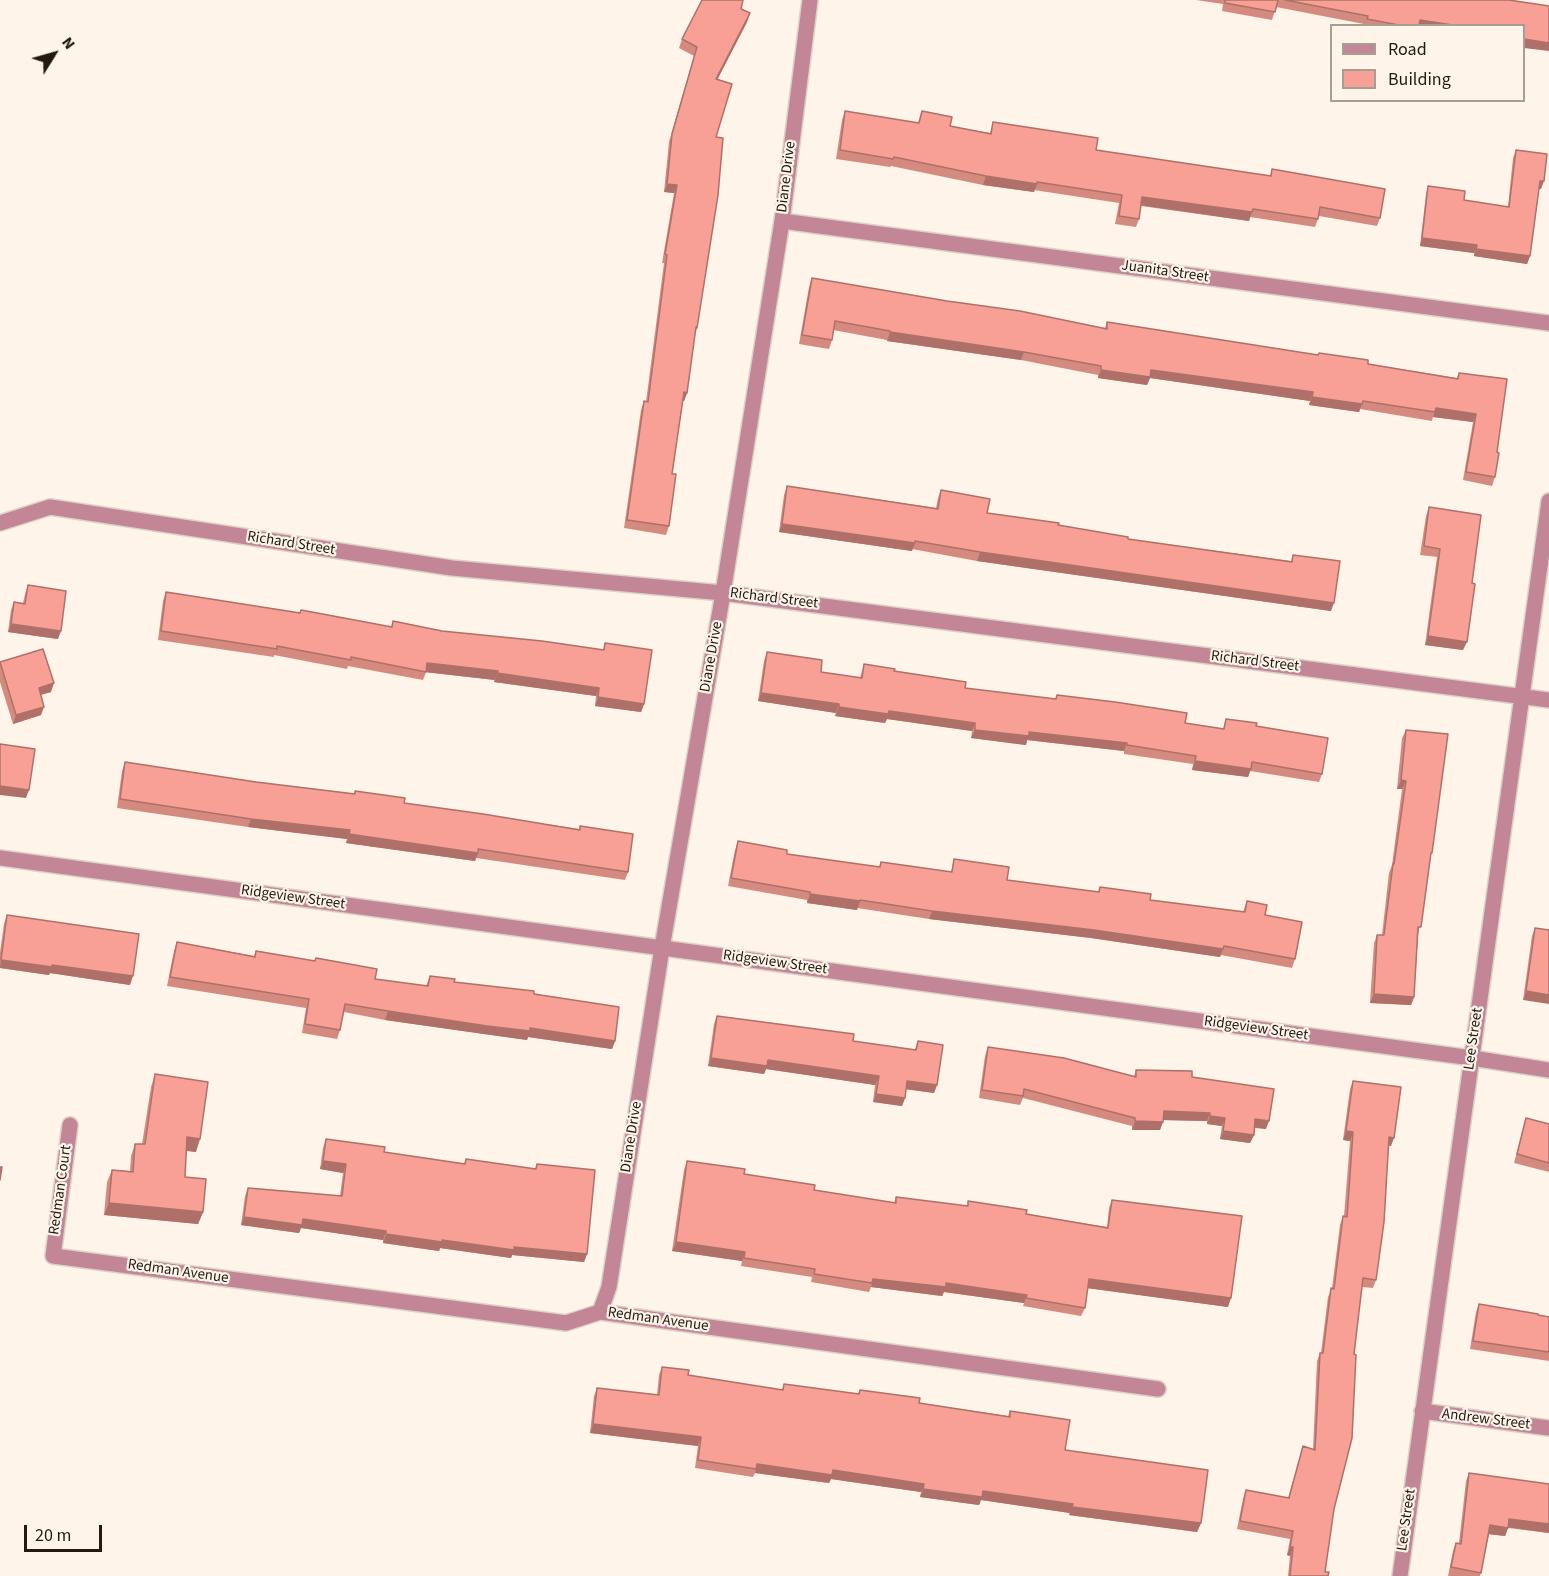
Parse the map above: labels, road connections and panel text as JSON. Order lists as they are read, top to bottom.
{
  "streets": {
    "street": [
      "Diane Drive",
      "Juanita Street",
      "Richard Street",
      "Ridgeview Street",
      "Lee Street",
      "Redman Court",
      "Redman Avenue",
      "Andrew Street"
    ]
  },
  "crossings": [
    ["Diane Drive", "Juanita Street"],
    ["Diane Drive", "Richard Street"],
    ["Diane Drive", "Ridgeview Street"],
    ["Diane Drive", "Redman Avenue"],
    ["Richard Street", "Lee Street"],
    ["Ridgeview Street", "Lee Street"],
    ["Lee Street", "Andrew Street"],
    ["Redman Court", "Redman Avenue"]
  ],
  "legend": ["Road", "Building"],
  "scale_bar": "20 m",
  "north": "top right"
}
